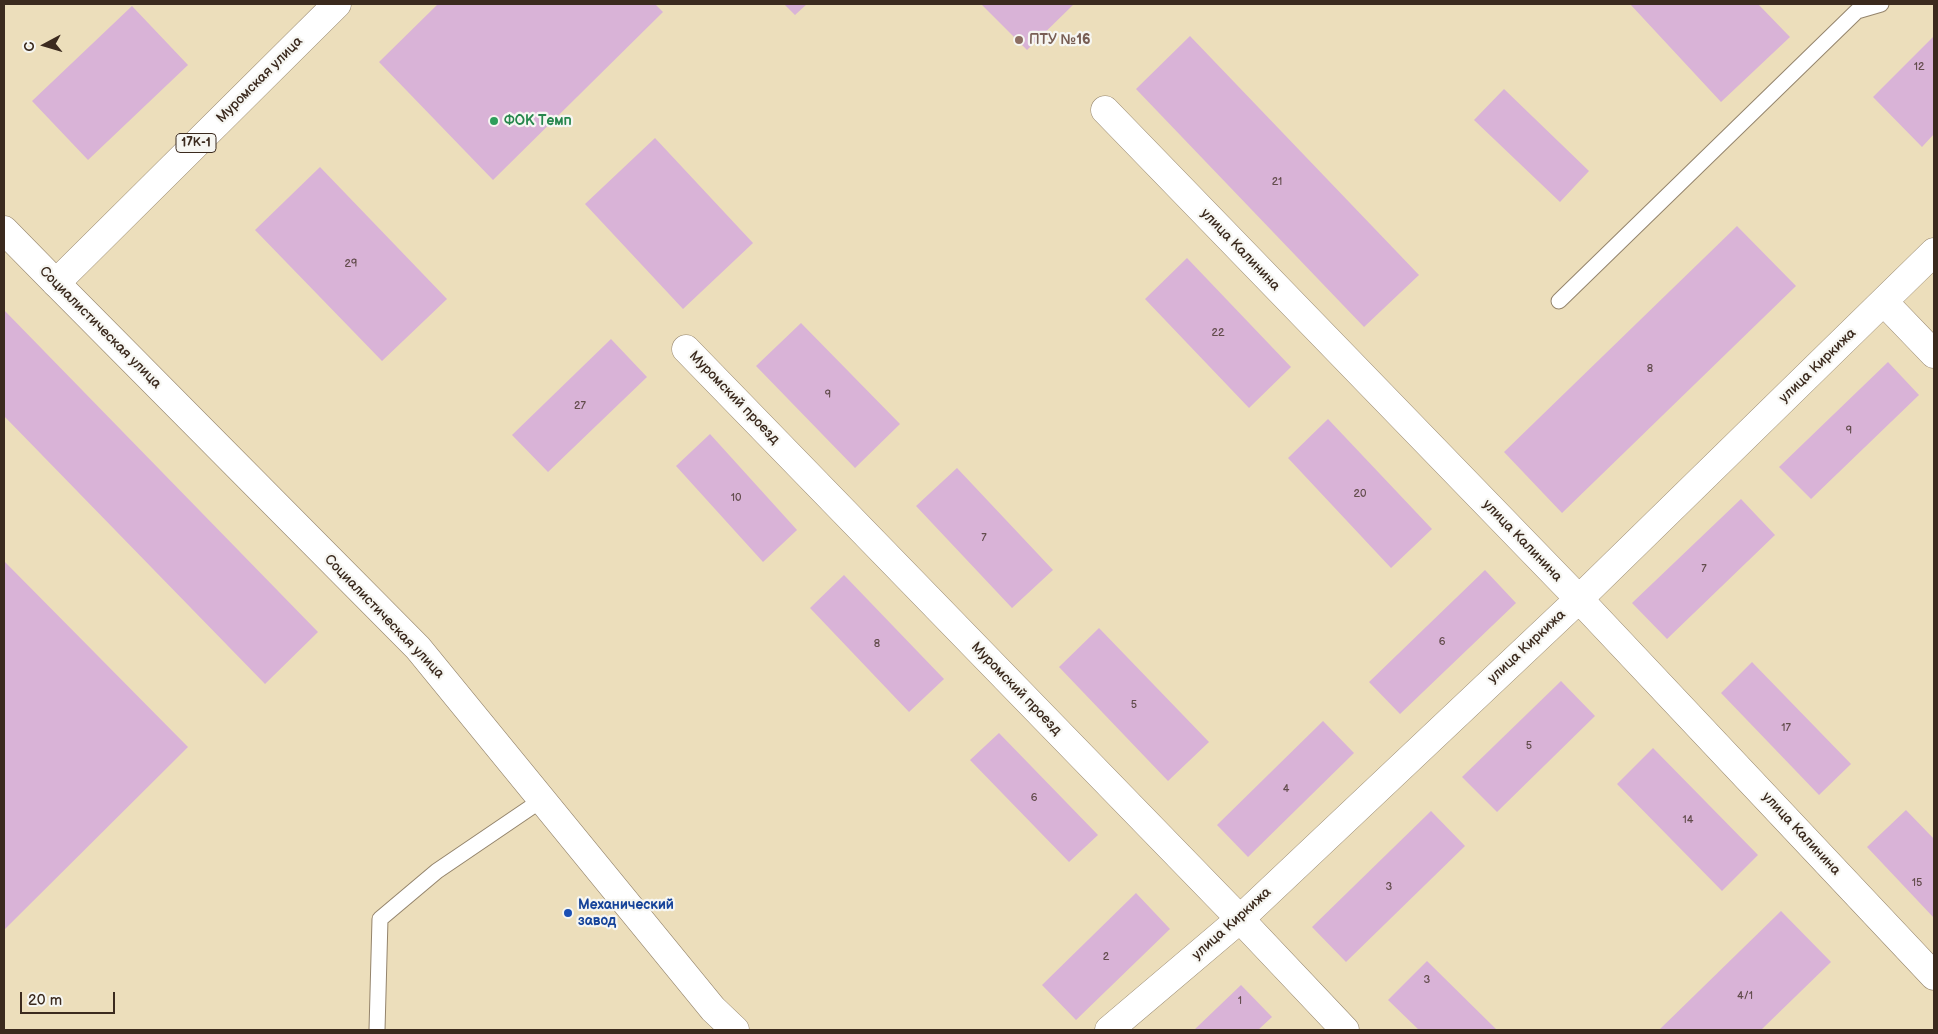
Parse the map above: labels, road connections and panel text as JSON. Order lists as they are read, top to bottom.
{
  "streets": {
    "street": [
      "Муромская улица",
      "17К-1",
      "улица Калинина",
      "Социалистическая улица",
      "улица Киркижа",
      "Муромский проезд"
    ]
  },
  "crossings": [
    ["Муромская улица", "Социалистическая улица"],
    ["улица Калинина", "улица Киркижа"],
    ["улица Киркижа", "Муромский проезд"]
  ],
  "places": ["ПТУ №16", "ФОК Темп", "Механический завод"],
  "house_numbers": [
    "12",
    "21",
    "29",
    "22",
    "8",
    "9",
    "27",
    "9",
    "20",
    "10",
    "7",
    "7",
    "6",
    "8",
    "5",
    "17",
    "5",
    "4",
    "6",
    "14",
    "15",
    "3",
    "2",
    "3",
    "4/1",
    "1"
  ],
  "scale_bar": "20 m",
  "north": "left"
}
